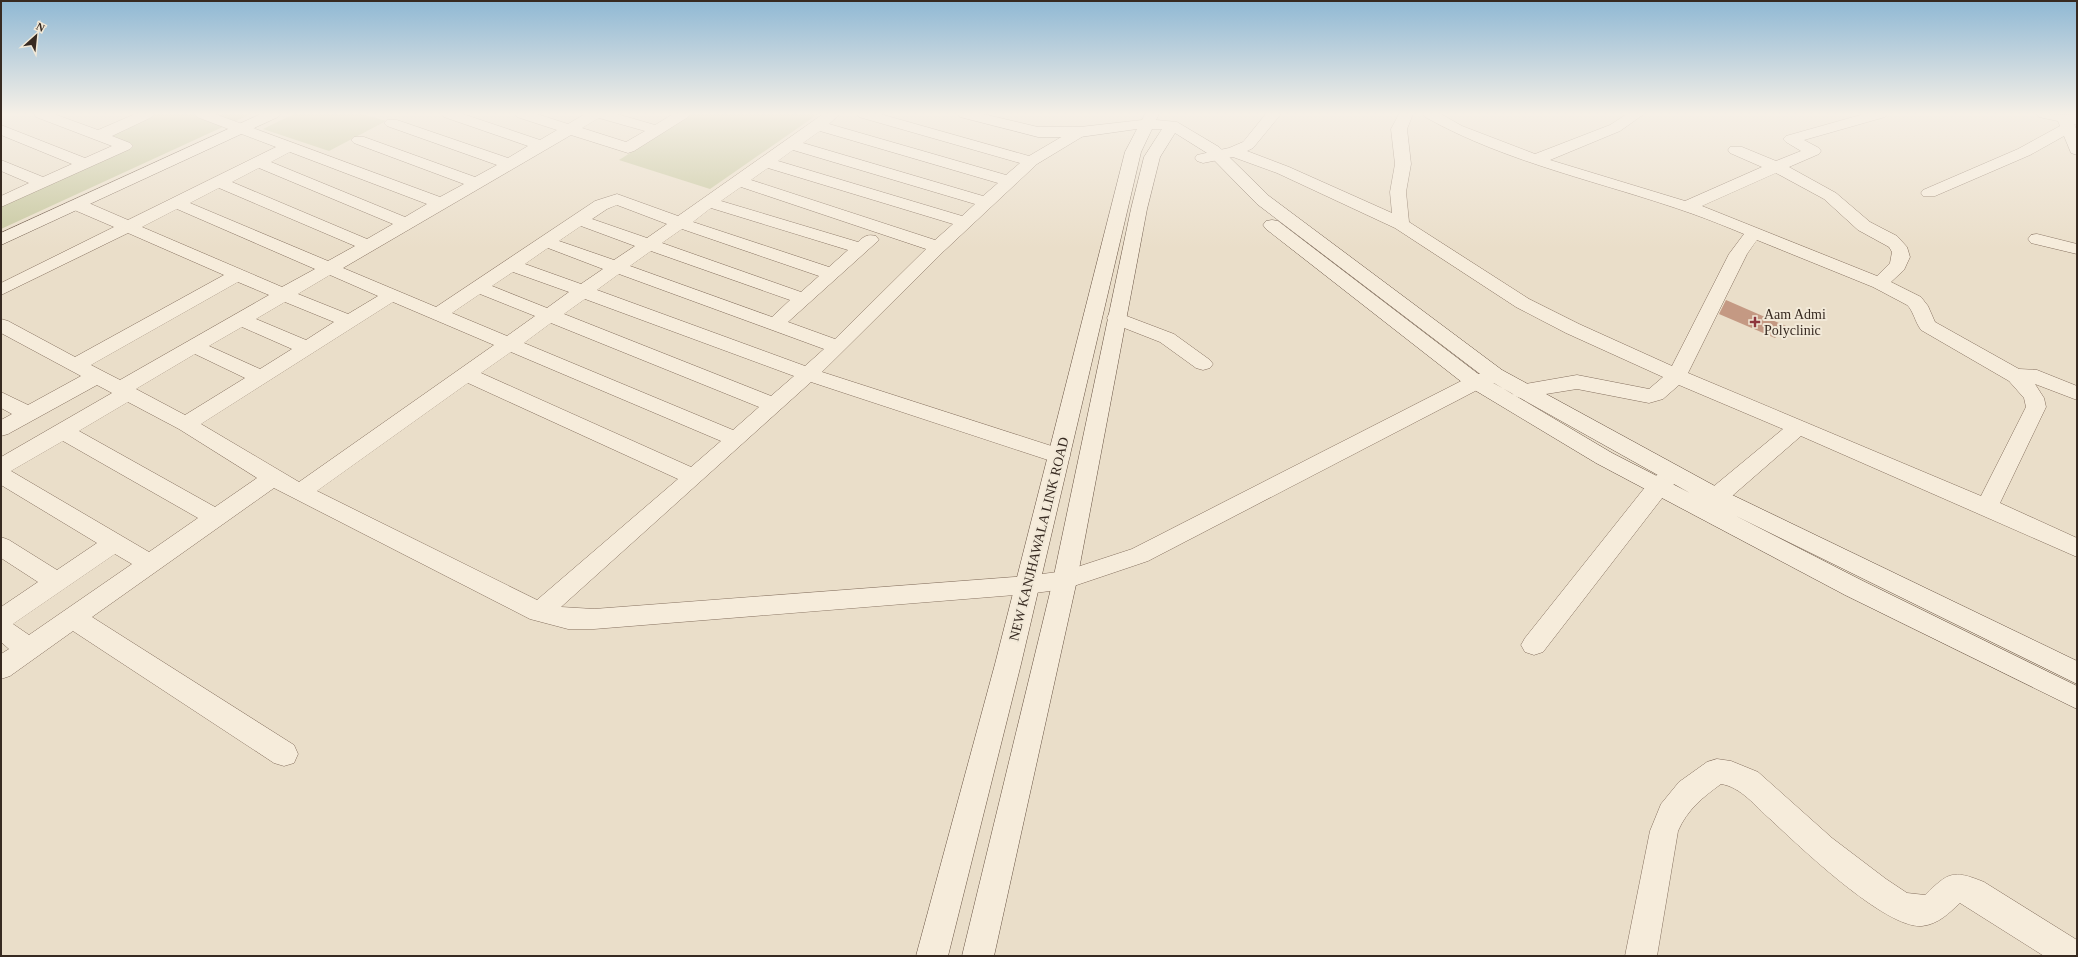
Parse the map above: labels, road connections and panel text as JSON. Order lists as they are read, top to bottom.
{
  "streets": {
    "street": ["NEW KANJHAWALA LINK ROAD"]
  },
  "places": {
    "health": ["Aam Admi Polyclinic"]
  },
  "north": "top right"
}
